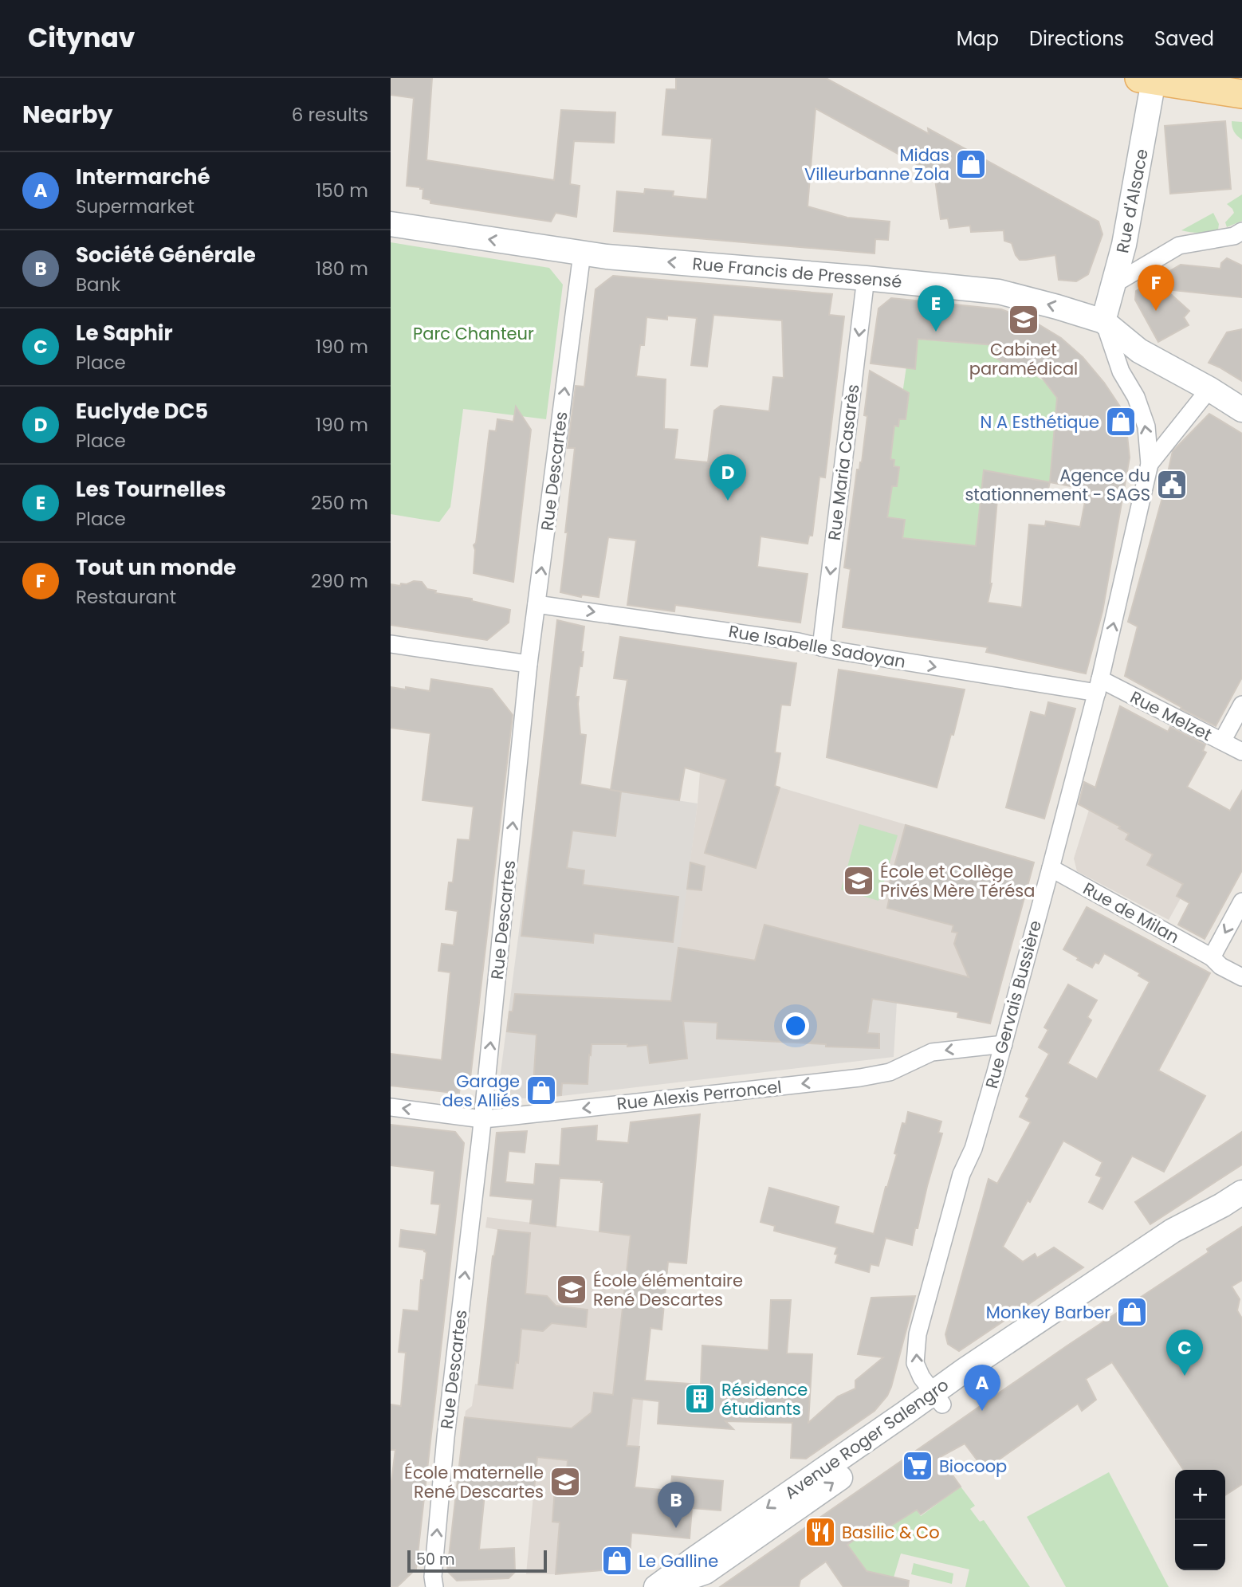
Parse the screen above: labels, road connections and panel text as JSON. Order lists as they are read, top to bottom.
{
  "streets": {
    "street": [
      "Rue d'Alsace",
      "Rue Francis de Pressensé",
      "Rue Maria Casarès",
      "Rue Descartes",
      "Rue Isabelle Sadoyan",
      "Rue Melzet",
      "Rue de Milan",
      "Rue Gervais Bussière",
      "Rue Alexis Perroncel",
      "Avenue Roger Salengro"
    ]
  },
  "crossings": [
    ["Rue d'Alsace", "Rue Francis de Pressensé"],
    ["Rue d'Alsace", "Rue Gervais Bussière"],
    ["Rue Francis de Pressensé", "Rue Maria Casarès"],
    ["Rue Francis de Pressensé", "Rue Descartes"],
    ["Rue Francis de Pressensé", "Rue Gervais Bussière"],
    ["Rue Maria Casarès", "Rue Isabelle Sadoyan"],
    ["Rue Descartes", "Rue Isabelle Sadoyan"],
    ["Rue Descartes", "Rue Alexis Perroncel"],
    ["Rue Isabelle Sadoyan", "Rue Melzet"],
    ["Rue Isabelle Sadoyan", "Rue Gervais Bussière"],
    ["Rue Melzet", "Rue Gervais Bussière"],
    ["Rue de Milan", "Rue Gervais Bussière"],
    ["Rue Gervais Bussière", "Rue Alexis Perroncel"],
    ["Rue Gervais Bussière", "Avenue Roger Salengro"]
  ],
  "one_way": [
    "Rue Francis de Pressensé",
    "Rue Maria Casarès",
    "Rue Descartes",
    "Rue Isabelle Sadoyan",
    "Rue Gervais Bussière",
    "Rue Alexis Perroncel"
  ],
  "parks": ["Parc Chanteur"],
  "places": {
    "shop": [
      "Midas Villeurbanne Zola",
      "N A Esthétique",
      "Garage des Alliés",
      "Monkey Barber",
      "Le Galline"
    ],
    "school or university": [
      "Cabinet paramédical",
      "École et Collège Privés Mère Térésa",
      "École élémentaire René Descartes",
      "École maternelle René Descartes"
    ],
    "public building": ["Agence du stationnement - SAGS"],
    "building": ["Résidence étudiants"],
    "supermarket": ["Biocoop"],
    "restaurant": ["Basilic & Co"]
  },
  "scale_bar": "50 m",
  "page": {
    "header": "Citynav",
    "nav": ["Map", "Directions", "Saved"],
    "heading": ["Nearby", "6 results"],
    "list": [
      {
        "mark": "A",
        "name": "Intermarché",
        "note": "Supermarket",
        "value": "150 m"
      },
      {
        "mark": "B",
        "name": "Société Générale",
        "note": "Bank",
        "value": "180 m"
      },
      {
        "mark": "C",
        "name": "Le Saphir",
        "note": "Place",
        "value": "190 m"
      },
      {
        "mark": "D",
        "name": "Euclyde DC5",
        "note": "Place",
        "value": "190 m"
      },
      {
        "mark": "E",
        "name": "Les Tournelles",
        "note": "Place",
        "value": "250 m"
      },
      {
        "mark": "F",
        "name": "Tout un monde",
        "note": "Restaurant",
        "value": "290 m"
      }
    ],
    "pins": [
      "F",
      "E",
      "D",
      "C",
      "A",
      "B"
    ],
    "map_buttons": ["+", "−"],
    "scale": "50 m"
  }
}
